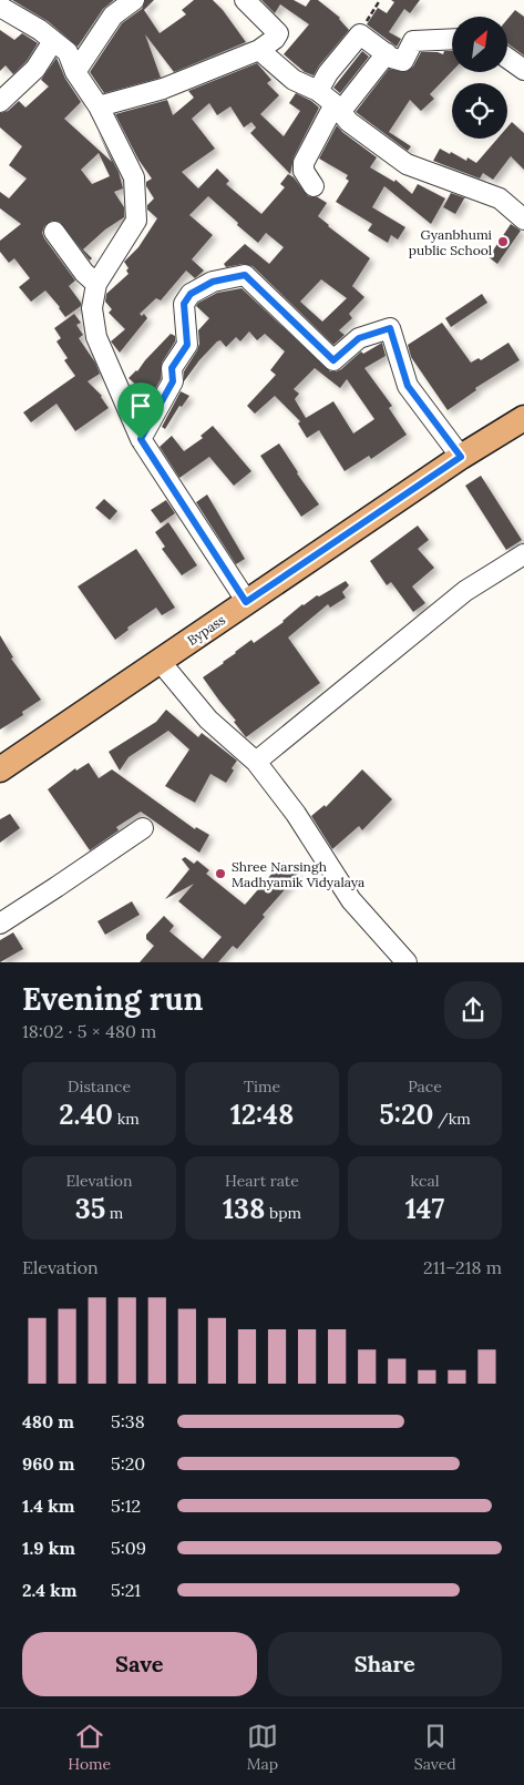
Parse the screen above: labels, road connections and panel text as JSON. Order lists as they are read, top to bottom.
{
  "streets": {
    "main road": ["Bypass"]
  },
  "places": ["Gyanbhumi public School", "Shree Narsingh Madhyamik Vidyalaya"],
  "north": "top right",
  "page": {
    "heading": ["Evening run", "18:02 · 5 × 480 m"],
    "stats": [
      ["Distance", "2.40 km"],
      ["Time", "12:48"],
      ["Pace", "5:20 /km"],
      ["Elevation", "35 m"],
      ["Heart rate", "138 bpm"],
      ["kcal", "147"]
    ],
    "chart": ["Elevation", "211–218 m"],
    "list": [
      {
        "name": "480 m",
        "note": "5:38"
      },
      {
        "name": "960 m",
        "note": "5:20"
      },
      {
        "name": "1.4 km",
        "note": "5:12"
      },
      {
        "name": "1.9 km",
        "note": "5:09"
      },
      {
        "name": "2.4 km",
        "note": "5:21"
      }
    ],
    "buttons": ["Save", "Share"],
    "tabs": ["Home", "Map", "Saved"]
  }
}
